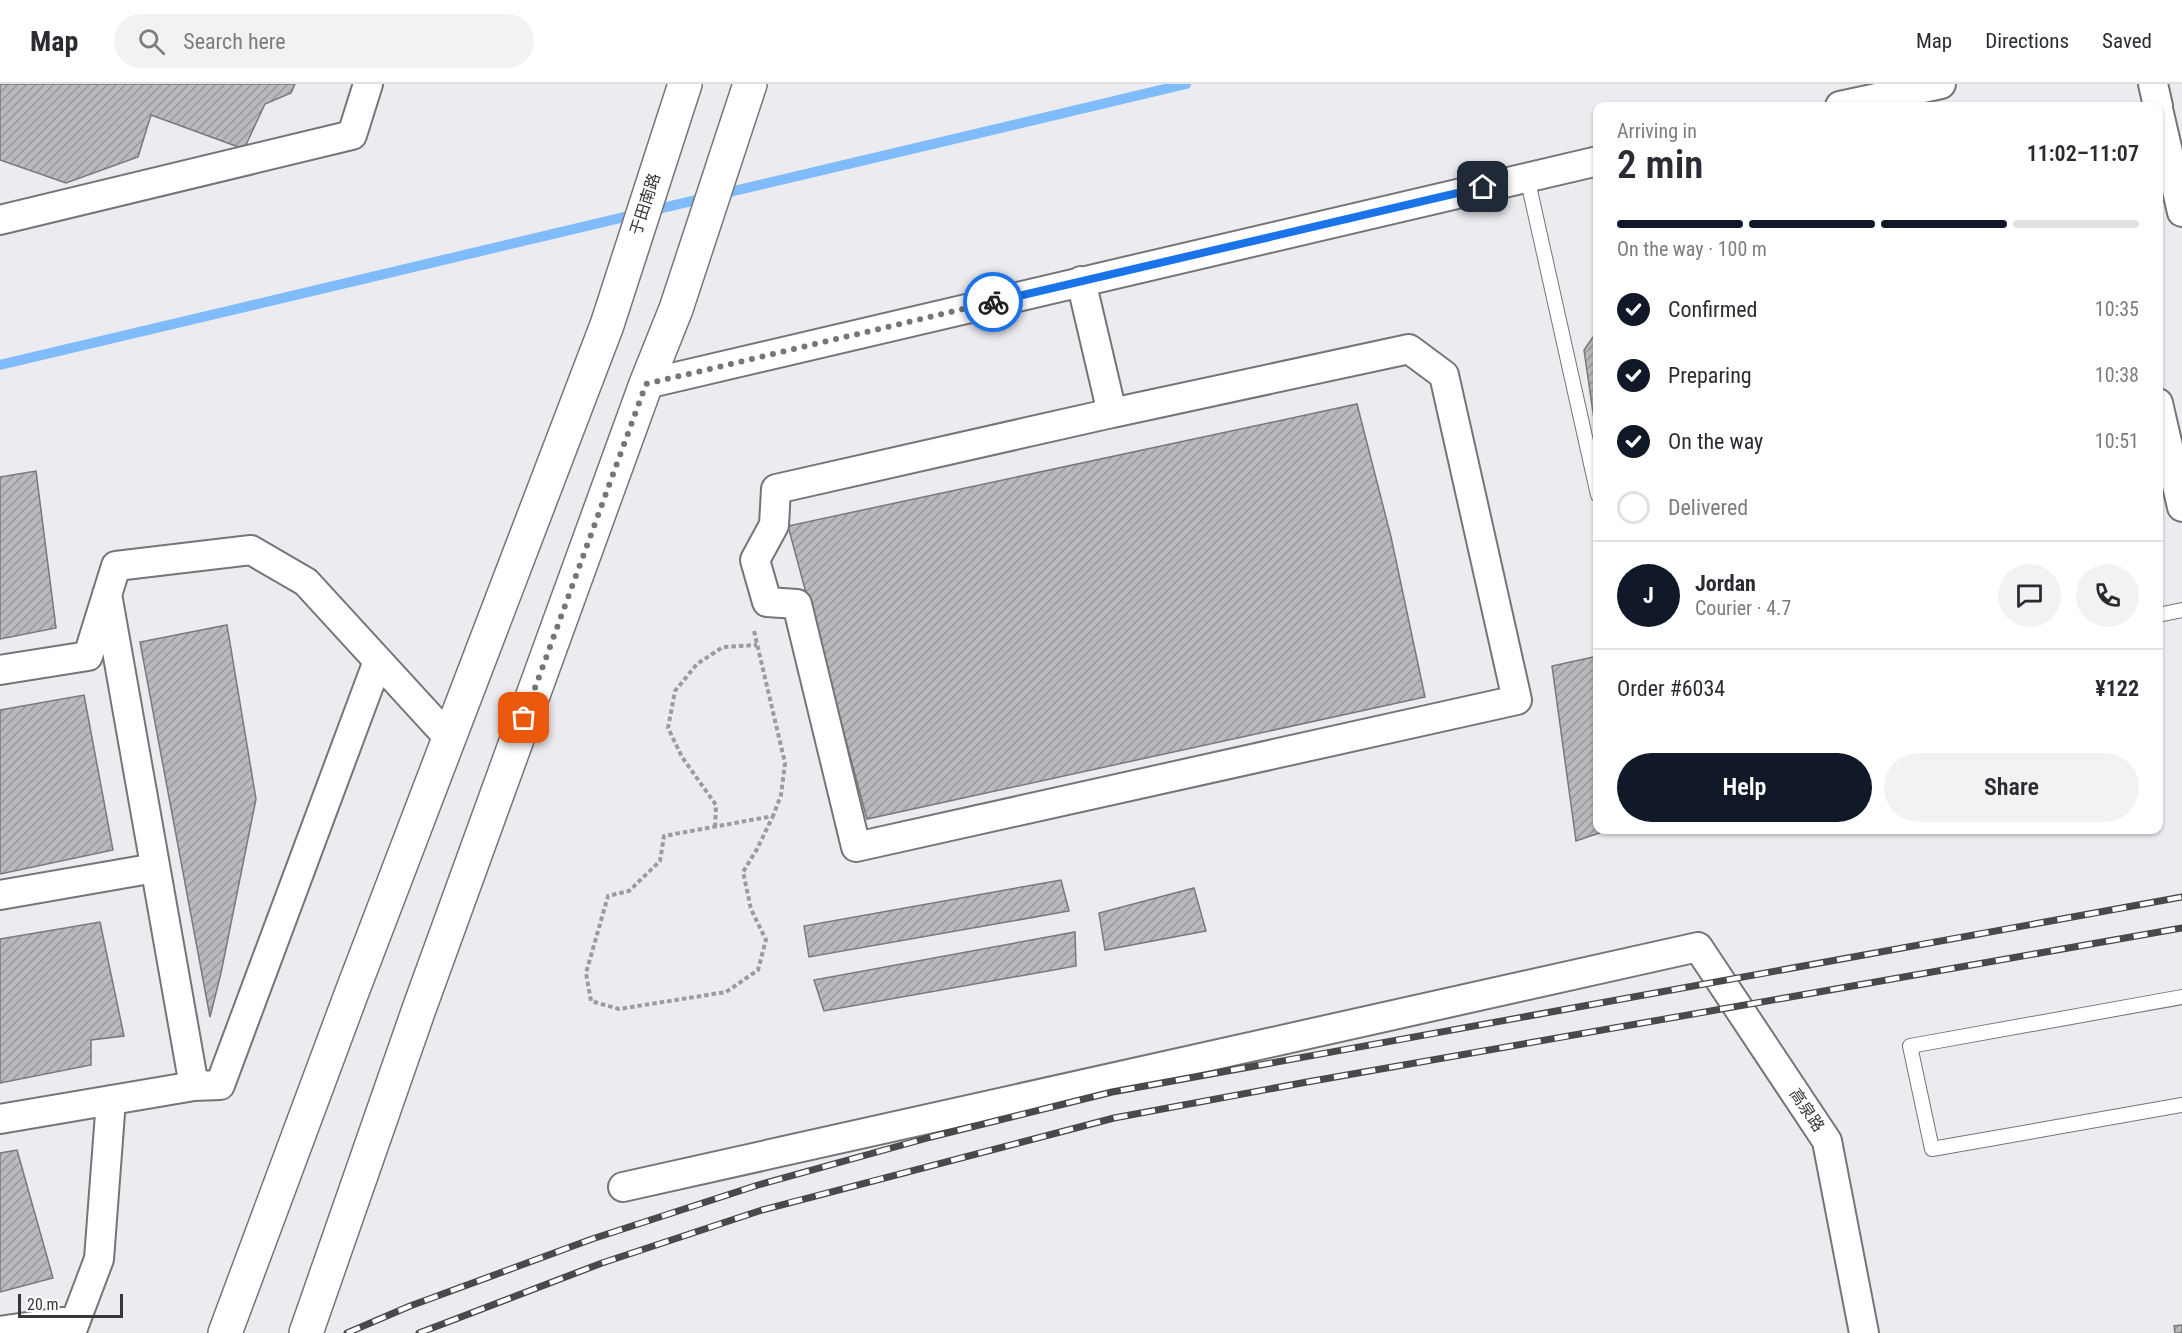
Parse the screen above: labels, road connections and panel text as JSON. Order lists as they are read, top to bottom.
{
  "streets": {
    "street": ["于田南路", "高泉路"]
  },
  "scale_bar": "20 m",
  "page": {
    "header": "Map",
    "search": "Search here",
    "nav": ["Map", "Directions", "Saved"],
    "heading": ["2 min", "Arriving in", "11:02–11:07"],
    "panel": [
      "Jordan",
      "Courier · 4.7",
      "Order #6034",
      "¥122"
    ],
    "bar": "On the way · 100 m",
    "list": [
      ["Confirmed", "10:35"],
      ["Preparing", "10:38"],
      ["On the way", "10:51"],
      "Delivered"
    ],
    "round": "J",
    "buttons": ["Help", "Share"],
    "scale": "20 m"
  }
}
